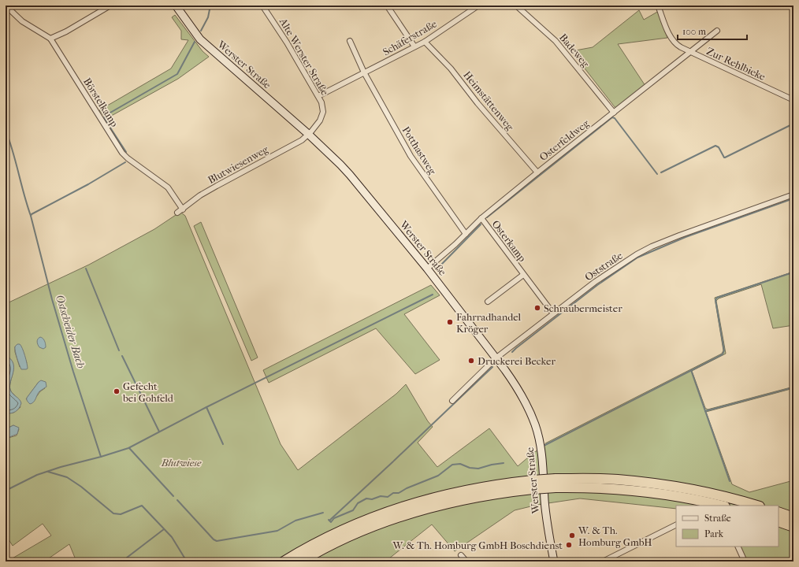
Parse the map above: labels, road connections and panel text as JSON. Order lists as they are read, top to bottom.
{
  "streets": {
    "main road": ["Werster Straße"],
    "street": [
      "Schäferstraße",
      "Badeweg",
      "Alte Werster Straße",
      "Zur Rehlbieke",
      "Heimstättenweg",
      "Börstelkamp",
      "Osterfeldweg",
      "Potthastweg",
      "Blutwiesenweg",
      "Osterkamp",
      "Oststraße"
    ]
  },
  "crossings": [
    ["Schäferstraße", "Alte Werster Straße"],
    ["Schäferstraße", "Heimstättenweg"],
    ["Schäferstraße", "Potthastweg"],
    ["Badeweg", "Osterfeldweg"],
    ["Alte Werster Straße", "Werster Straße"],
    ["Alte Werster Straße", "Blutwiesenweg"],
    ["Zur Rehlbieke", "Osterfeldweg"],
    ["Werster Straße", "Osterfeldweg"],
    ["Werster Straße", "Blutwiesenweg"],
    ["Werster Straße", "Oststraße"],
    ["Heimstättenweg", "Osterfeldweg"],
    ["Börstelkamp", "Blutwiesenweg"],
    ["Osterfeldweg", "Potthastweg"],
    ["Osterfeldweg", "Osterkamp"],
    ["Osterkamp", "Oststraße"]
  ],
  "water": ["Ostscheider Bach"],
  "parks": ["Blutwiese"],
  "places": [
    "Schraubermeister",
    "Fahrradhandel Kröger",
    "Druckerei Becker",
    "Gefecht bei Gohfeld",
    "W. & Th. Homburg GmbH",
    "W. & Th. Homburg GmbH Boschdienst"
  ],
  "legend": ["Straße", "Park"],
  "scale_bar": "100 m"
}
